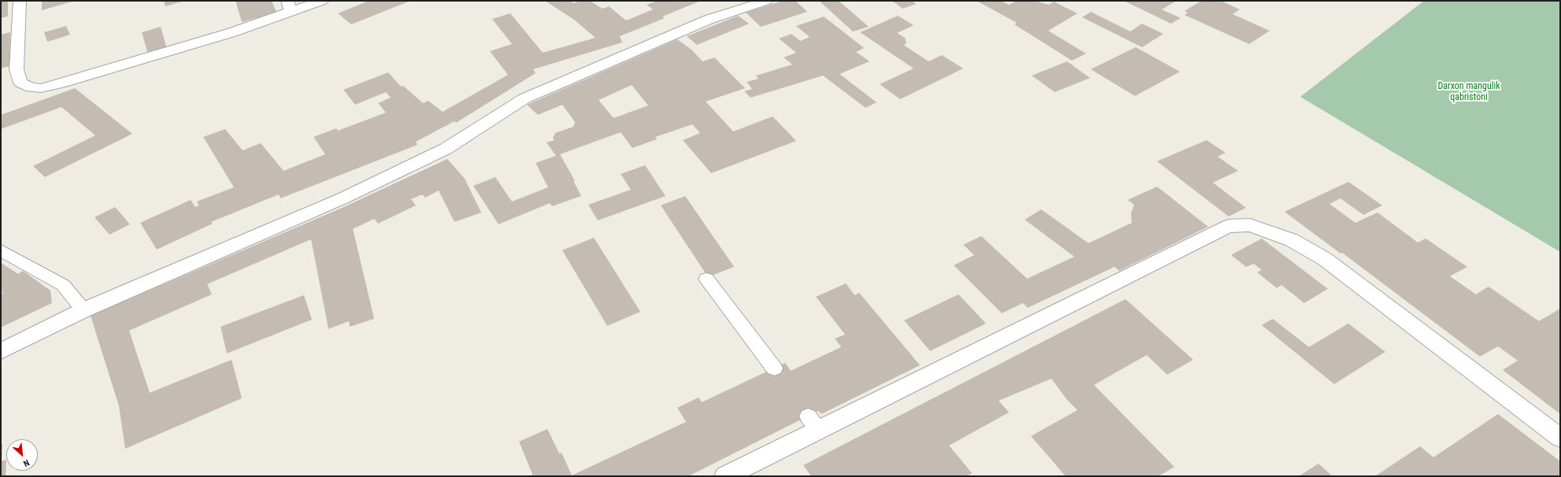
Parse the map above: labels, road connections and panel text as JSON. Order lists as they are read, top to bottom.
{
  "parks": ["Darxon mangulik qabristoni"],
  "north": "bottom right"
}
